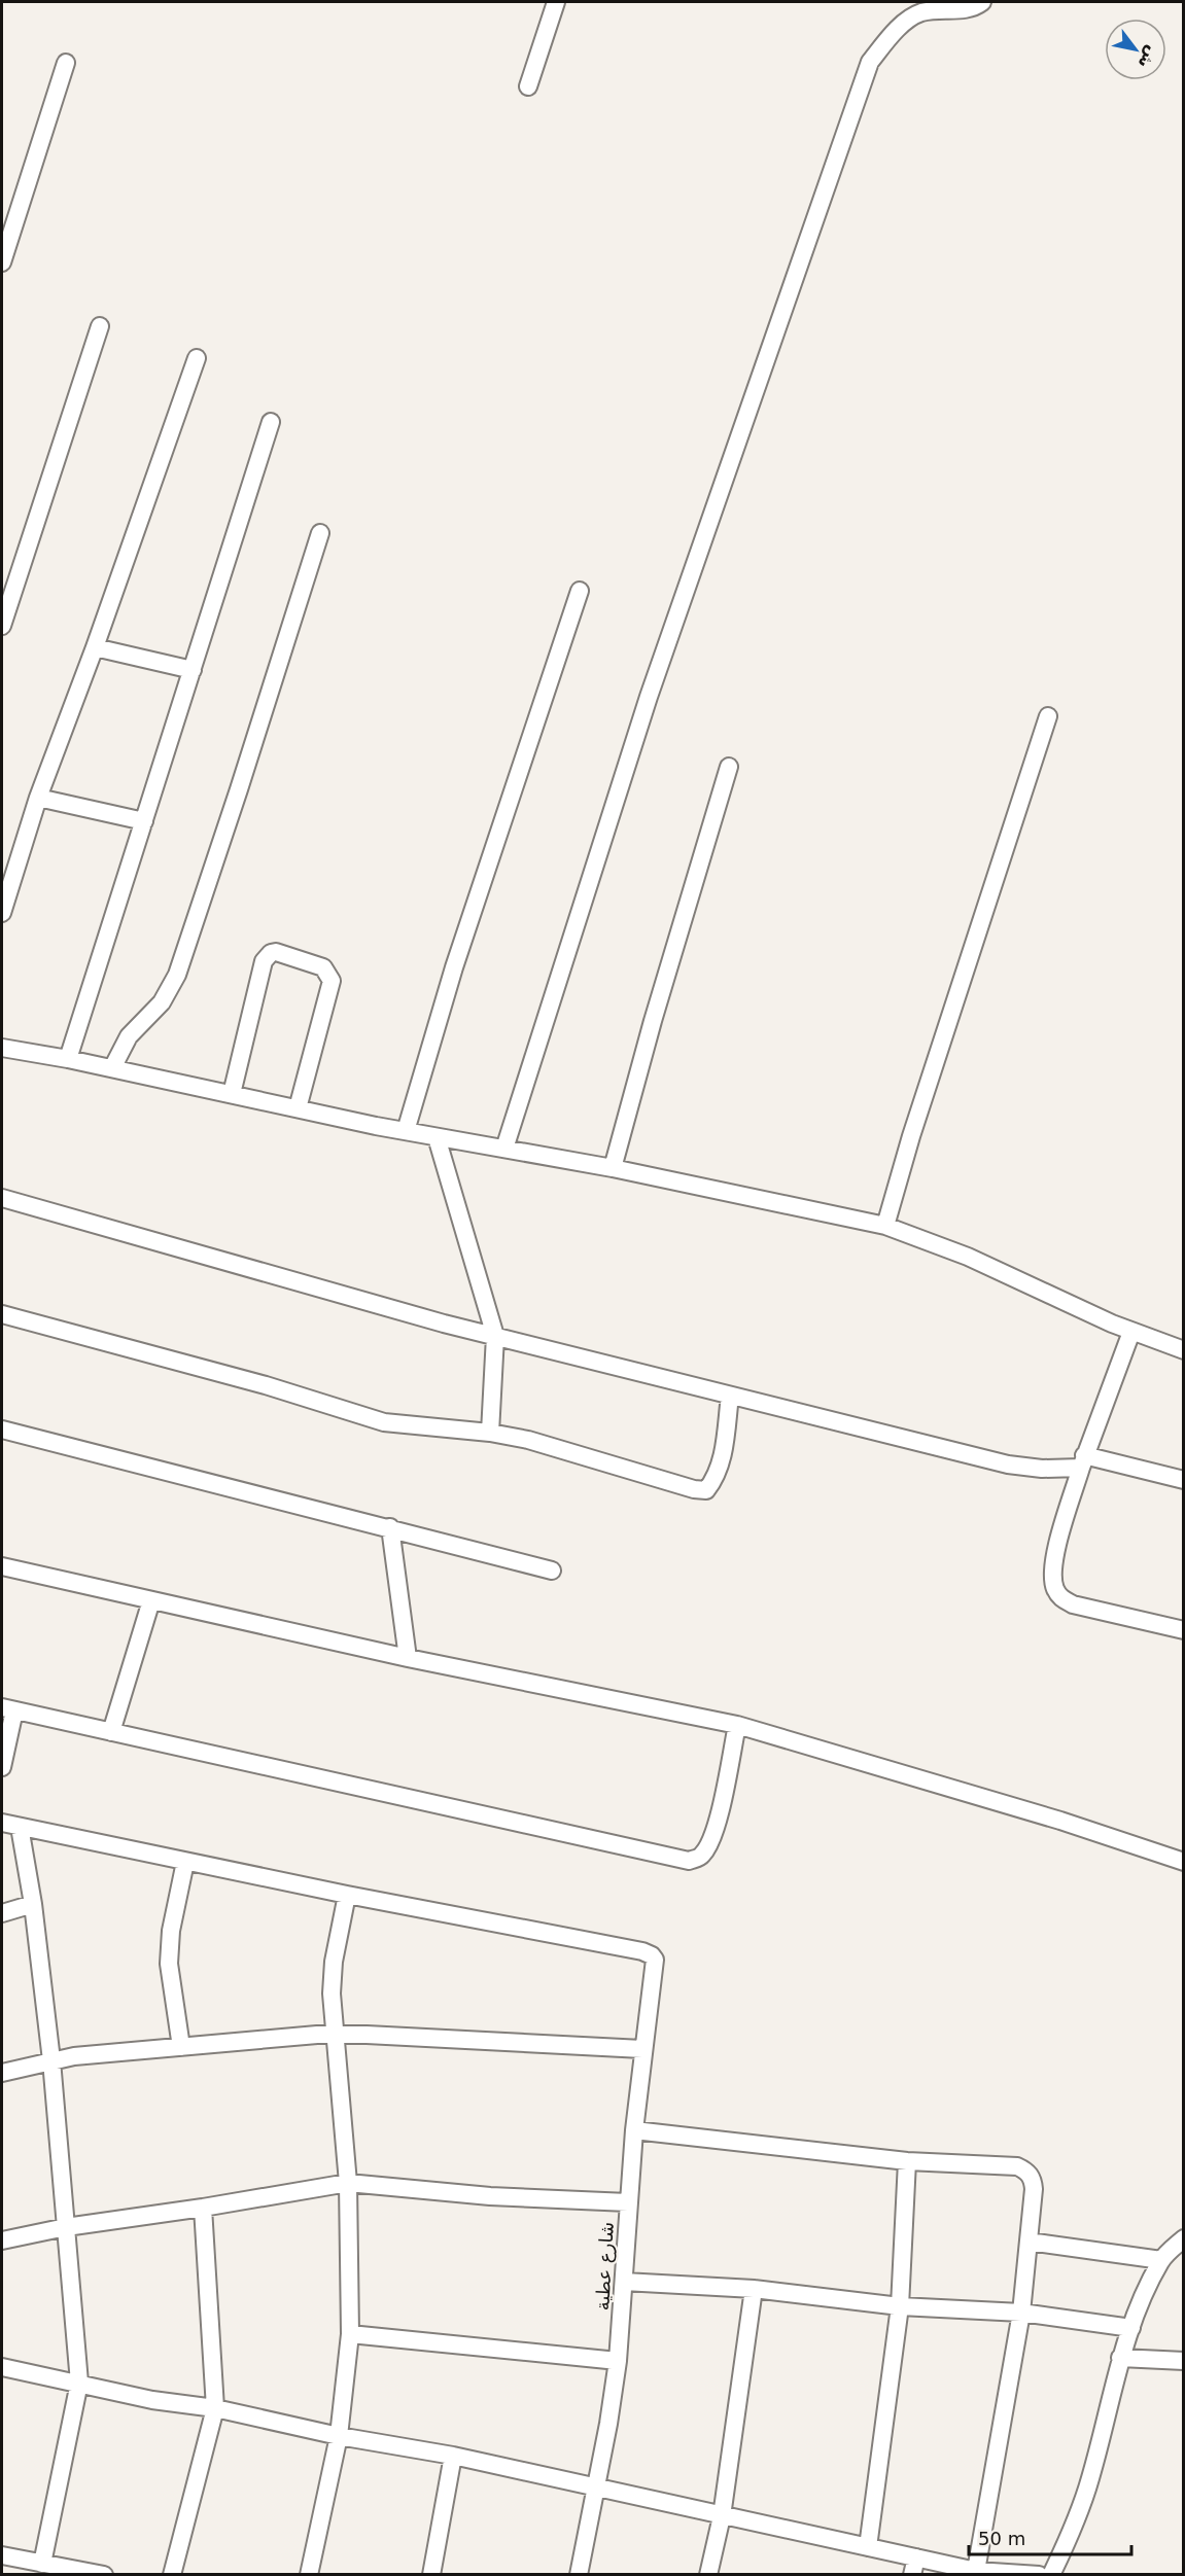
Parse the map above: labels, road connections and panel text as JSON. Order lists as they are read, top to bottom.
{
  "streets": {
    "street": ["شارع عطية"]
  },
  "scale_bar": "50 m",
  "north": "bottom right"
}
